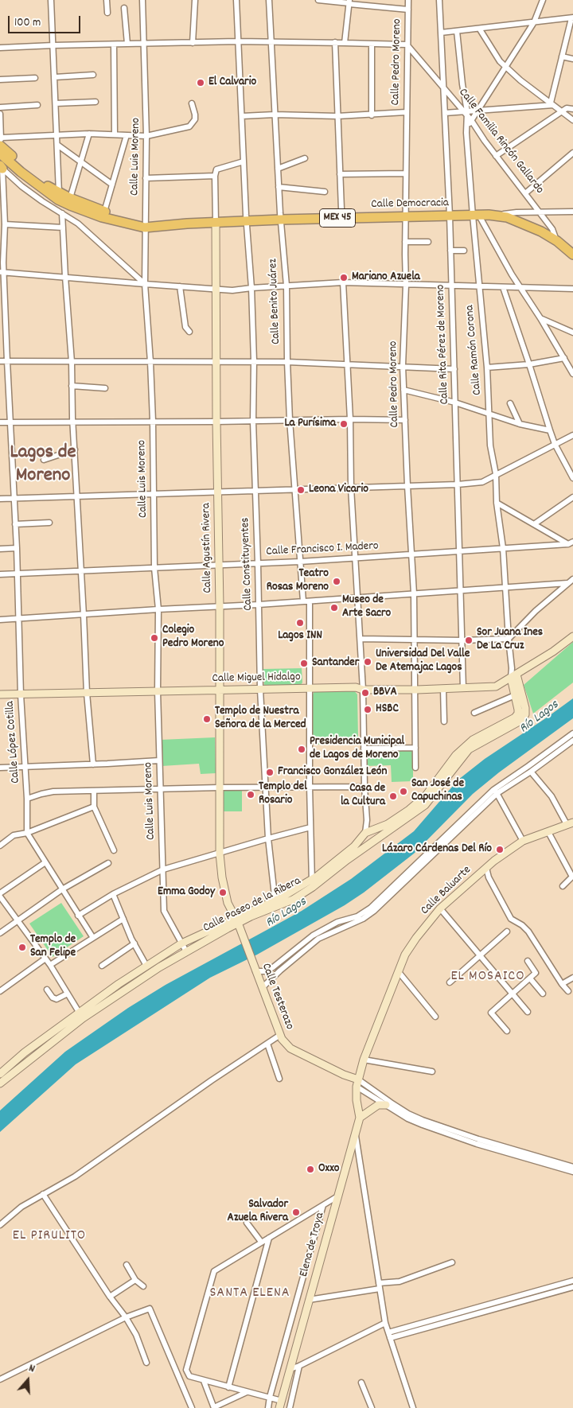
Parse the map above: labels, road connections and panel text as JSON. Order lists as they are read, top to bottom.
{
  "streets": {
    "highway": ["Calle Familia Rincón Gallardo", "Calle Democracia", "MEX 45"],
    "street": [
      "Calle Pedro Moreno",
      "Calle Luis Moreno",
      "Calle Benito Juárez",
      "Calle Rita Pérez de Moreno",
      "Calle Ramón Corona",
      "Calle Agustín Rivera",
      "Calle Francisco I. Madero",
      "Calle Constituyentes",
      "Calle Miguel Hidalgo",
      "Calle López Cotilla",
      "Calle Baluarte",
      "Calle Paseo de la Ribera",
      "Calle Testerazo",
      "Elena de Troya"
    ]
  },
  "crossings": [
    ["Calle Pedro Moreno", "Calle Familia Rincón Gallardo"],
    ["Calle Pedro Moreno", "Calle Democracia"],
    ["Calle Pedro Moreno", "Calle Francisco I. Madero"],
    ["Calle Pedro Moreno", "Calle Miguel Hidalgo"],
    ["Calle Familia Rincón Gallardo", "Calle Democracia"],
    ["Calle Familia Rincón Gallardo", "Calle Rita Pérez de Moreno"],
    ["Calle Familia Rincón Gallardo", "Calle Ramón Corona"],
    ["Calle Luis Moreno", "Calle Democracia"],
    ["Calle Luis Moreno", "Calle Francisco I. Madero"],
    ["Calle Luis Moreno", "Calle Miguel Hidalgo"],
    ["Calle Luis Moreno", "Calle Paseo de la Ribera"],
    ["Calle Democracia", "Calle Benito Juárez"],
    ["Calle Democracia", "Calle Rita Pérez de Moreno"],
    ["Calle Democracia", "Calle Ramón Corona"],
    ["Calle Democracia", "Calle Agustín Rivera"],
    ["Calle Democracia", "Calle Constituyentes"],
    ["Calle Benito Juárez", "Calle Francisco I. Madero"],
    ["Calle Rita Pérez de Moreno", "Calle Francisco I. Madero"],
    ["Calle Rita Pérez de Moreno", "Calle Miguel Hidalgo"],
    ["Calle Ramón Corona", "Calle Francisco I. Madero"],
    ["Calle Ramón Corona", "Calle Miguel Hidalgo"],
    ["Calle Ramón Corona", "Calle Paseo de la Ribera"],
    ["Calle Agustín Rivera", "Calle Francisco I. Madero"],
    ["Calle Agustín Rivera", "Calle Miguel Hidalgo"],
    ["Calle Agustín Rivera", "Calle Paseo de la Ribera"],
    ["Calle Agustín Rivera", "Calle Testerazo"],
    ["Calle Francisco I. Madero", "Calle Constituyentes"],
    ["Calle Francisco I. Madero", "Calle López Cotilla"],
    ["Calle Constituyentes", "Calle Miguel Hidalgo"],
    ["Calle Constituyentes", "Calle Paseo de la Ribera"],
    ["Calle Miguel Hidalgo", "Calle López Cotilla"],
    ["Calle Miguel Hidalgo", "Calle Paseo de la Ribera"],
    ["Calle Baluarte", "Calle Testerazo"],
    ["Calle Baluarte", "Elena de Troya"],
    ["Calle Paseo de la Ribera", "Calle Testerazo"],
    ["Calle Testerazo", "Elena de Troya"]
  ],
  "districts": [
    "Lagos de Moreno",
    "EL MOSAICO",
    "EL PIRULITO",
    "SANTA ELENA"
  ],
  "water": ["Río Lagos"],
  "places": [
    "El Calvario",
    "Mariano Azuela",
    "La Purísima",
    "Leona Vicario",
    "Teatro Rosas Moreno",
    "Museo de Arte Sacro",
    "Lagos INN",
    "Colegio Pedro Moreno",
    "Sor Juana Ines De La Cruz",
    "Universidad Del Valle De Atemajac Lagos",
    "Santander",
    "BBVA",
    "HSBC",
    "Templo de Nuestra Señora de la Merced",
    "Presidencia Municipal de Lagos de Moreno",
    "Francisco González León",
    "San José de Capuchinas",
    "Templo del Rosario",
    "Casa de la Cultura",
    "Lázaro Cárdenas Del Río",
    "Emma Godoy",
    "Templo de San Felipe",
    "Oxxo",
    "Salvador Azuela Rivera"
  ],
  "scale_bar": "100 m",
  "north": "top"
}
